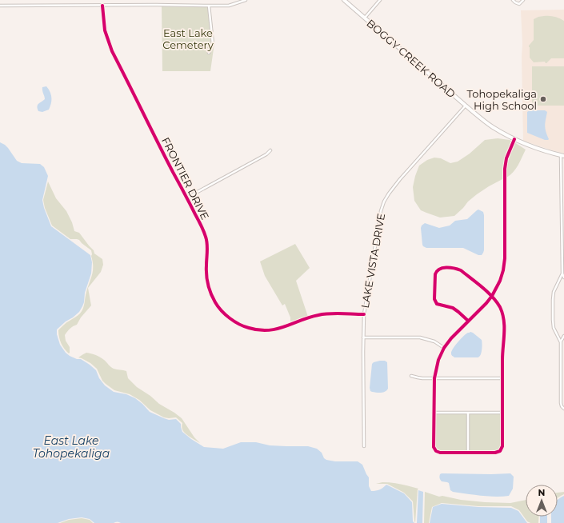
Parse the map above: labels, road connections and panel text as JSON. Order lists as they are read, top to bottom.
{
  "streets": {
    "main road": ["BOGGY CREEK ROAD"],
    "street": ["FRONTIER DRIVE", "LAKE VISTA DRIVE"]
  },
  "crossings": [
    ["BOGGY CREEK ROAD", "LAKE VISTA DRIVE"],
    ["FRONTIER DRIVE", "LAKE VISTA DRIVE"]
  ],
  "water": ["East Lake Tohopekaliga"],
  "parks": ["East Lake Cemetery"],
  "places": ["Tohopekaliga High School"],
  "north": "top"
}
